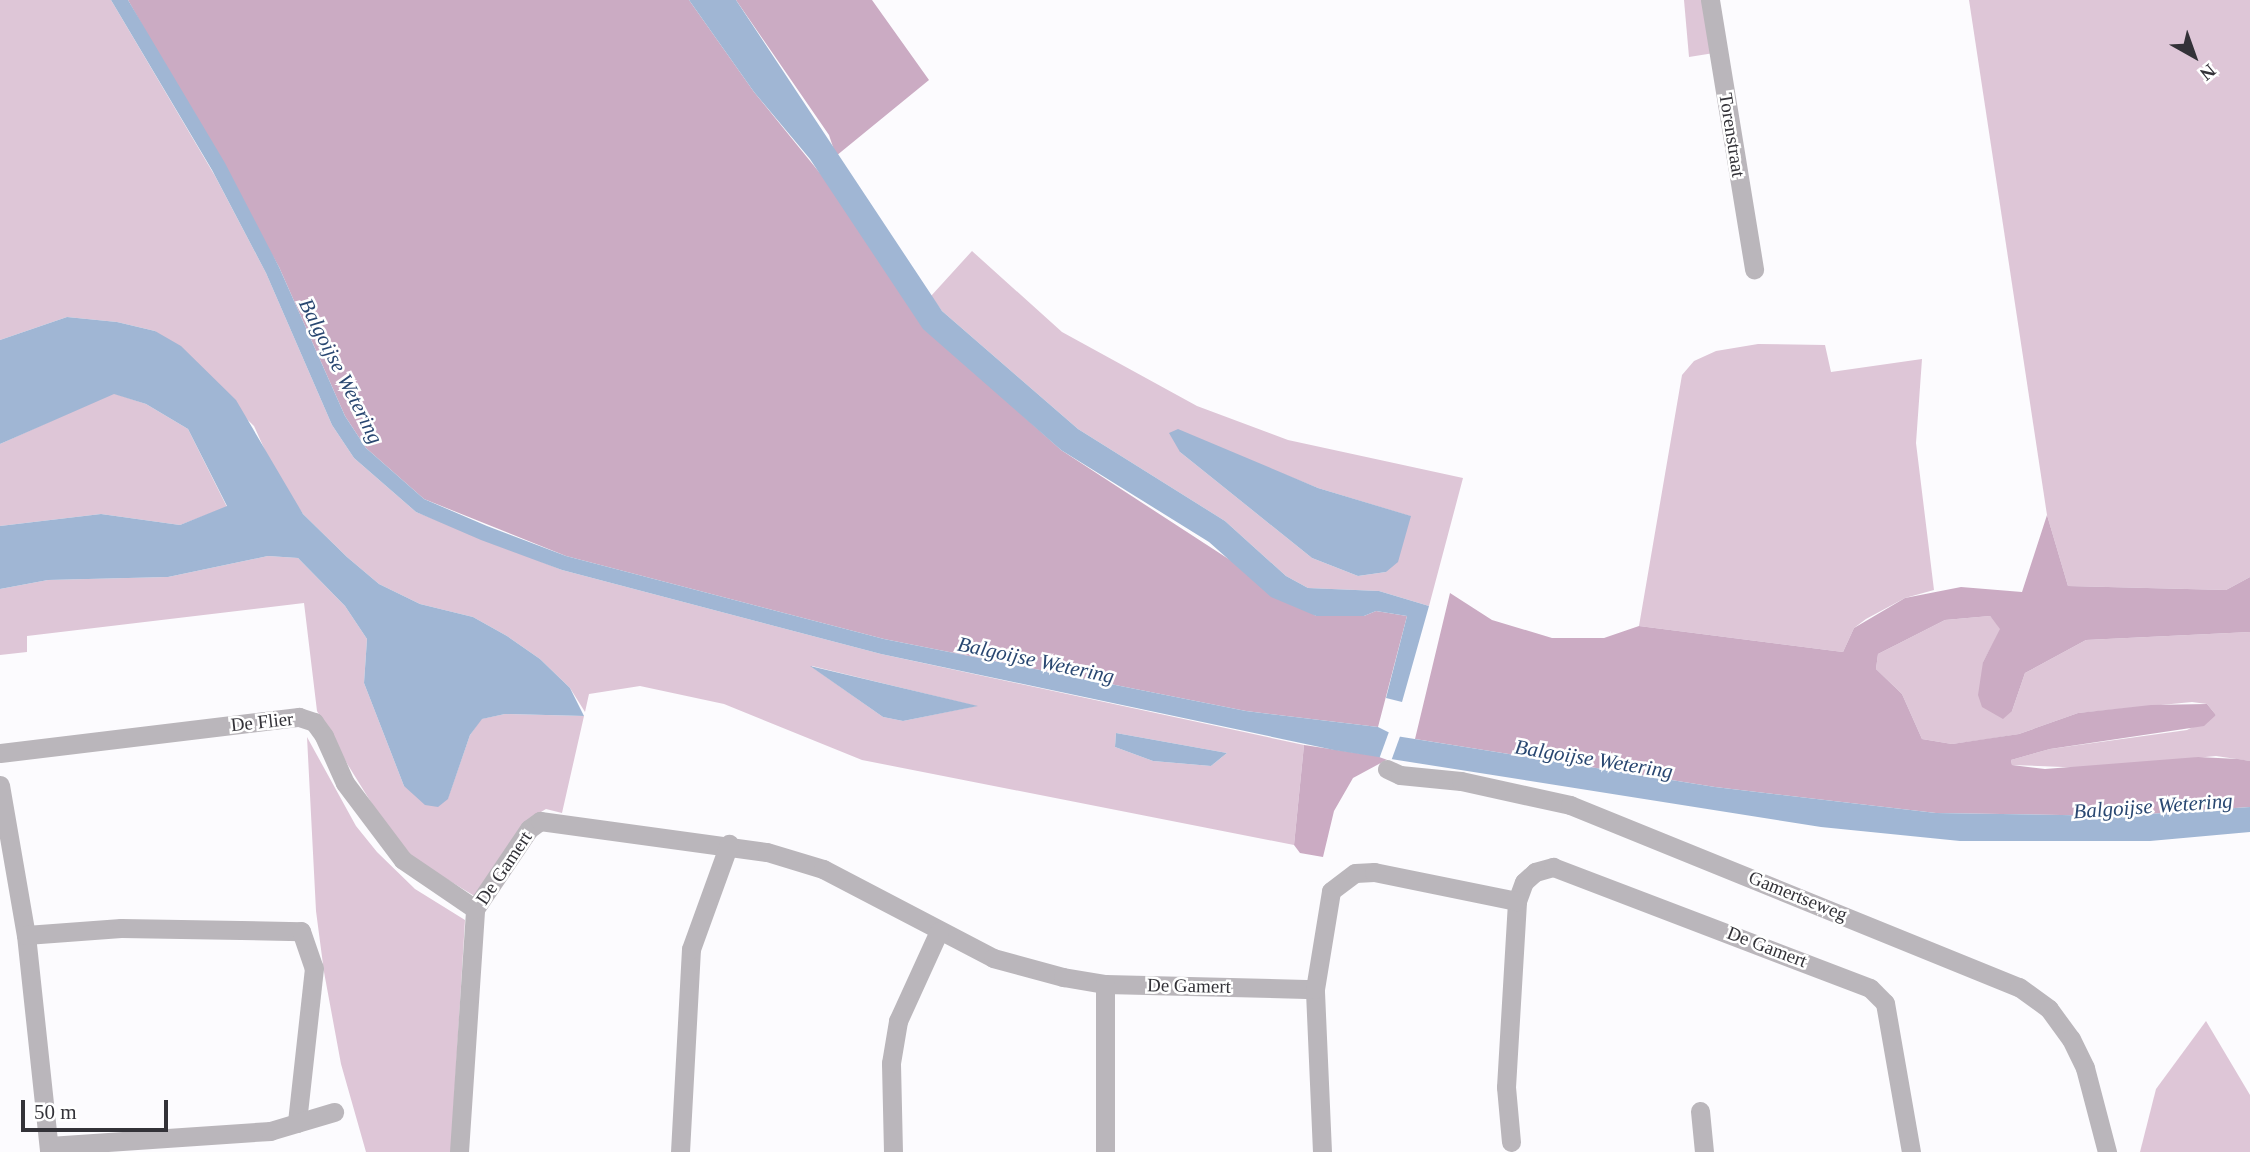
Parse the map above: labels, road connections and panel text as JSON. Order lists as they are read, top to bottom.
{
  "streets": {
    "street": [
      "Torenstraat",
      "De Flier",
      "De Gamert",
      "Gamertseweg"
    ]
  },
  "crossings": [
    ["De Flier", "De Gamert"]
  ],
  "water": ["Balgoijse Wetering"],
  "scale_bar": "50 m",
  "north": "bottom right"
}
